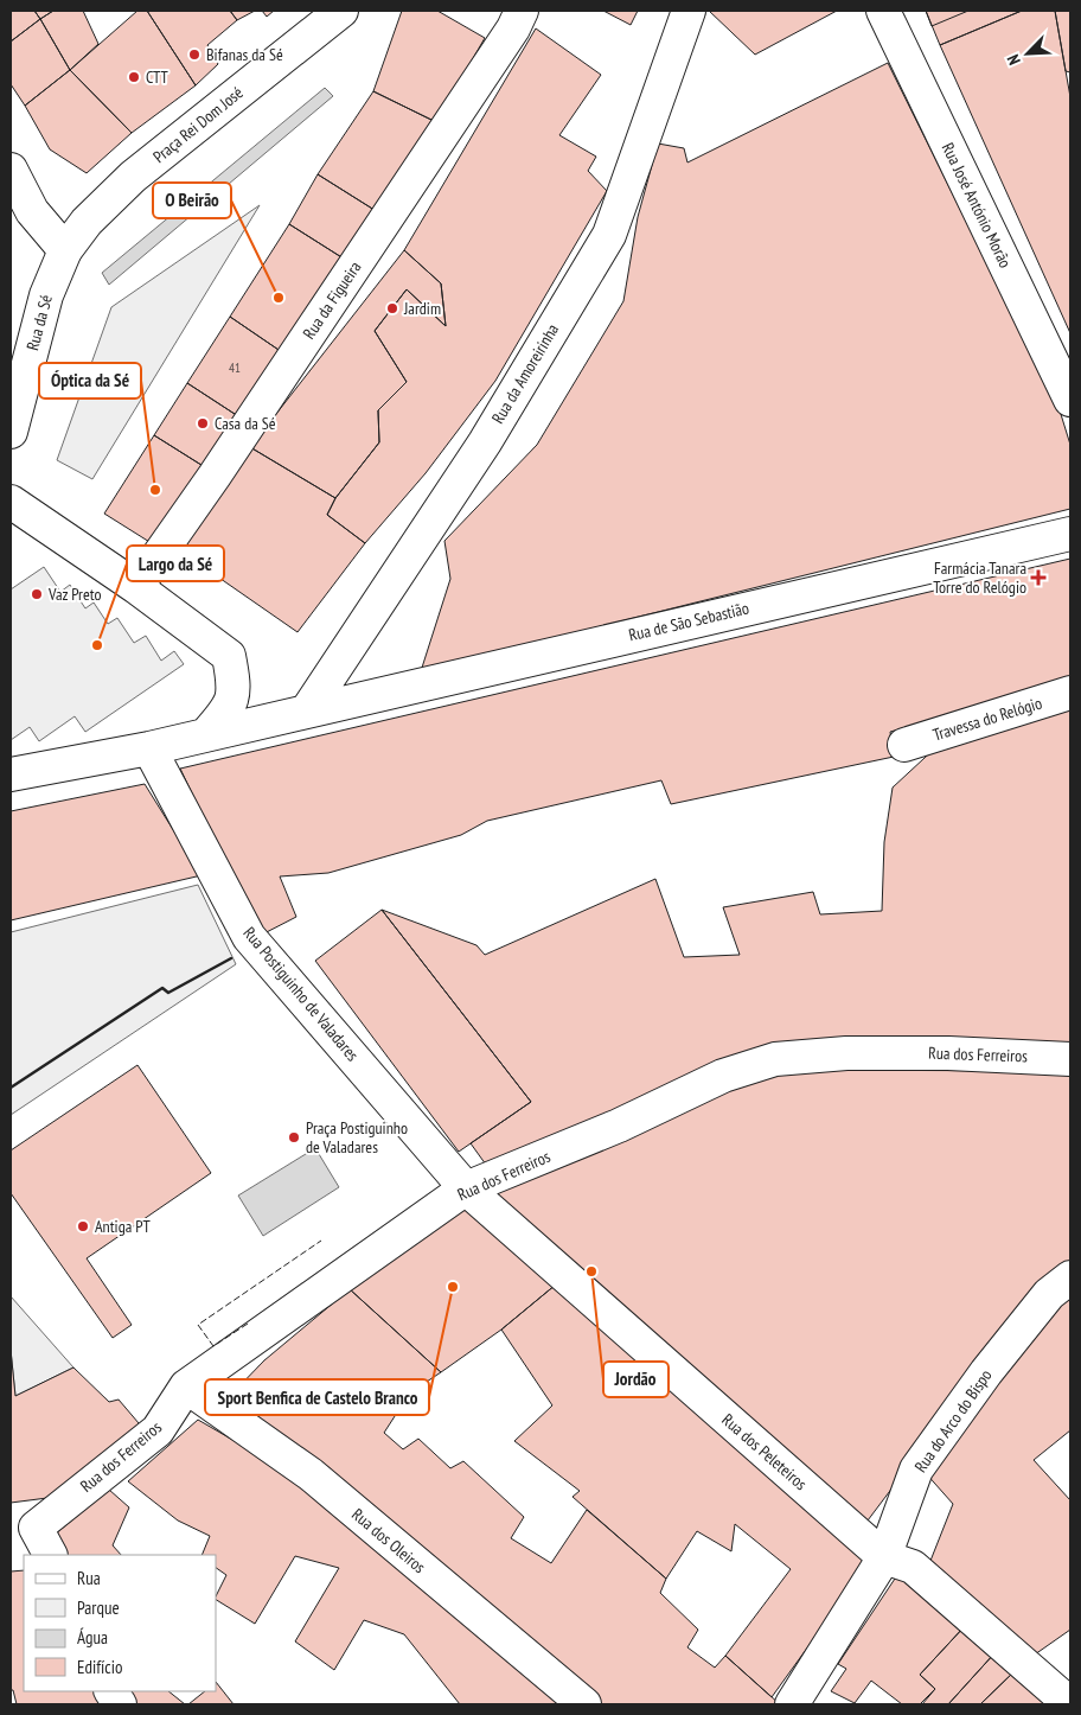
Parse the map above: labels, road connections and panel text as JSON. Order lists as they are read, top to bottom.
{
  "streets": {
    "street": [
      "Praça Rei Dom José",
      "Rua José António Morão",
      "Rua da Figueira",
      "Rua da Sé",
      "Rua da Amoreirinha",
      "Rua de São Sebastião",
      "Travessa do Relógio",
      "Rua Postiguinho de Valadares",
      "Rua dos Ferreiros",
      "Rua do Arco do Bispo",
      "Rua dos Peleteiros",
      "Rua dos Oleiros"
    ]
  },
  "crossings": [
    ["Praça Rei Dom José", "Rua da Sé"],
    ["Rua da Amoreirinha", "Rua de São Sebastião"],
    ["Rua de São Sebastião", "Rua Postiguinho de Valadares"],
    ["Rua Postiguinho de Valadares", "Rua dos Ferreiros"],
    ["Rua Postiguinho de Valadares", "Rua dos Peleteiros"],
    ["Rua dos Ferreiros", "Rua dos Peleteiros"],
    ["Rua dos Ferreiros", "Rua dos Oleiros"],
    ["Rua do Arco do Bispo", "Rua dos Peleteiros"]
  ],
  "places": {
    "other": [
      "Bifanas da Sé",
      "CTT",
      "O Beirão",
      "Jardim",
      "Casa da Sé",
      "Óptica da Sé",
      "Vaz Preto",
      "Largo da Sé",
      "Praça Postiguinho de Valadares",
      "Antiga PT",
      "Jordão",
      "Sport Benfica de Castelo Branco"
    ],
    "health": ["Farmácia Tanara Torre do Relógio"]
  },
  "house_numbers": ["41"],
  "legend": [
    "Rua",
    "Parque",
    "Água",
    "Edifício"
  ],
  "north": "bottom left"
}
